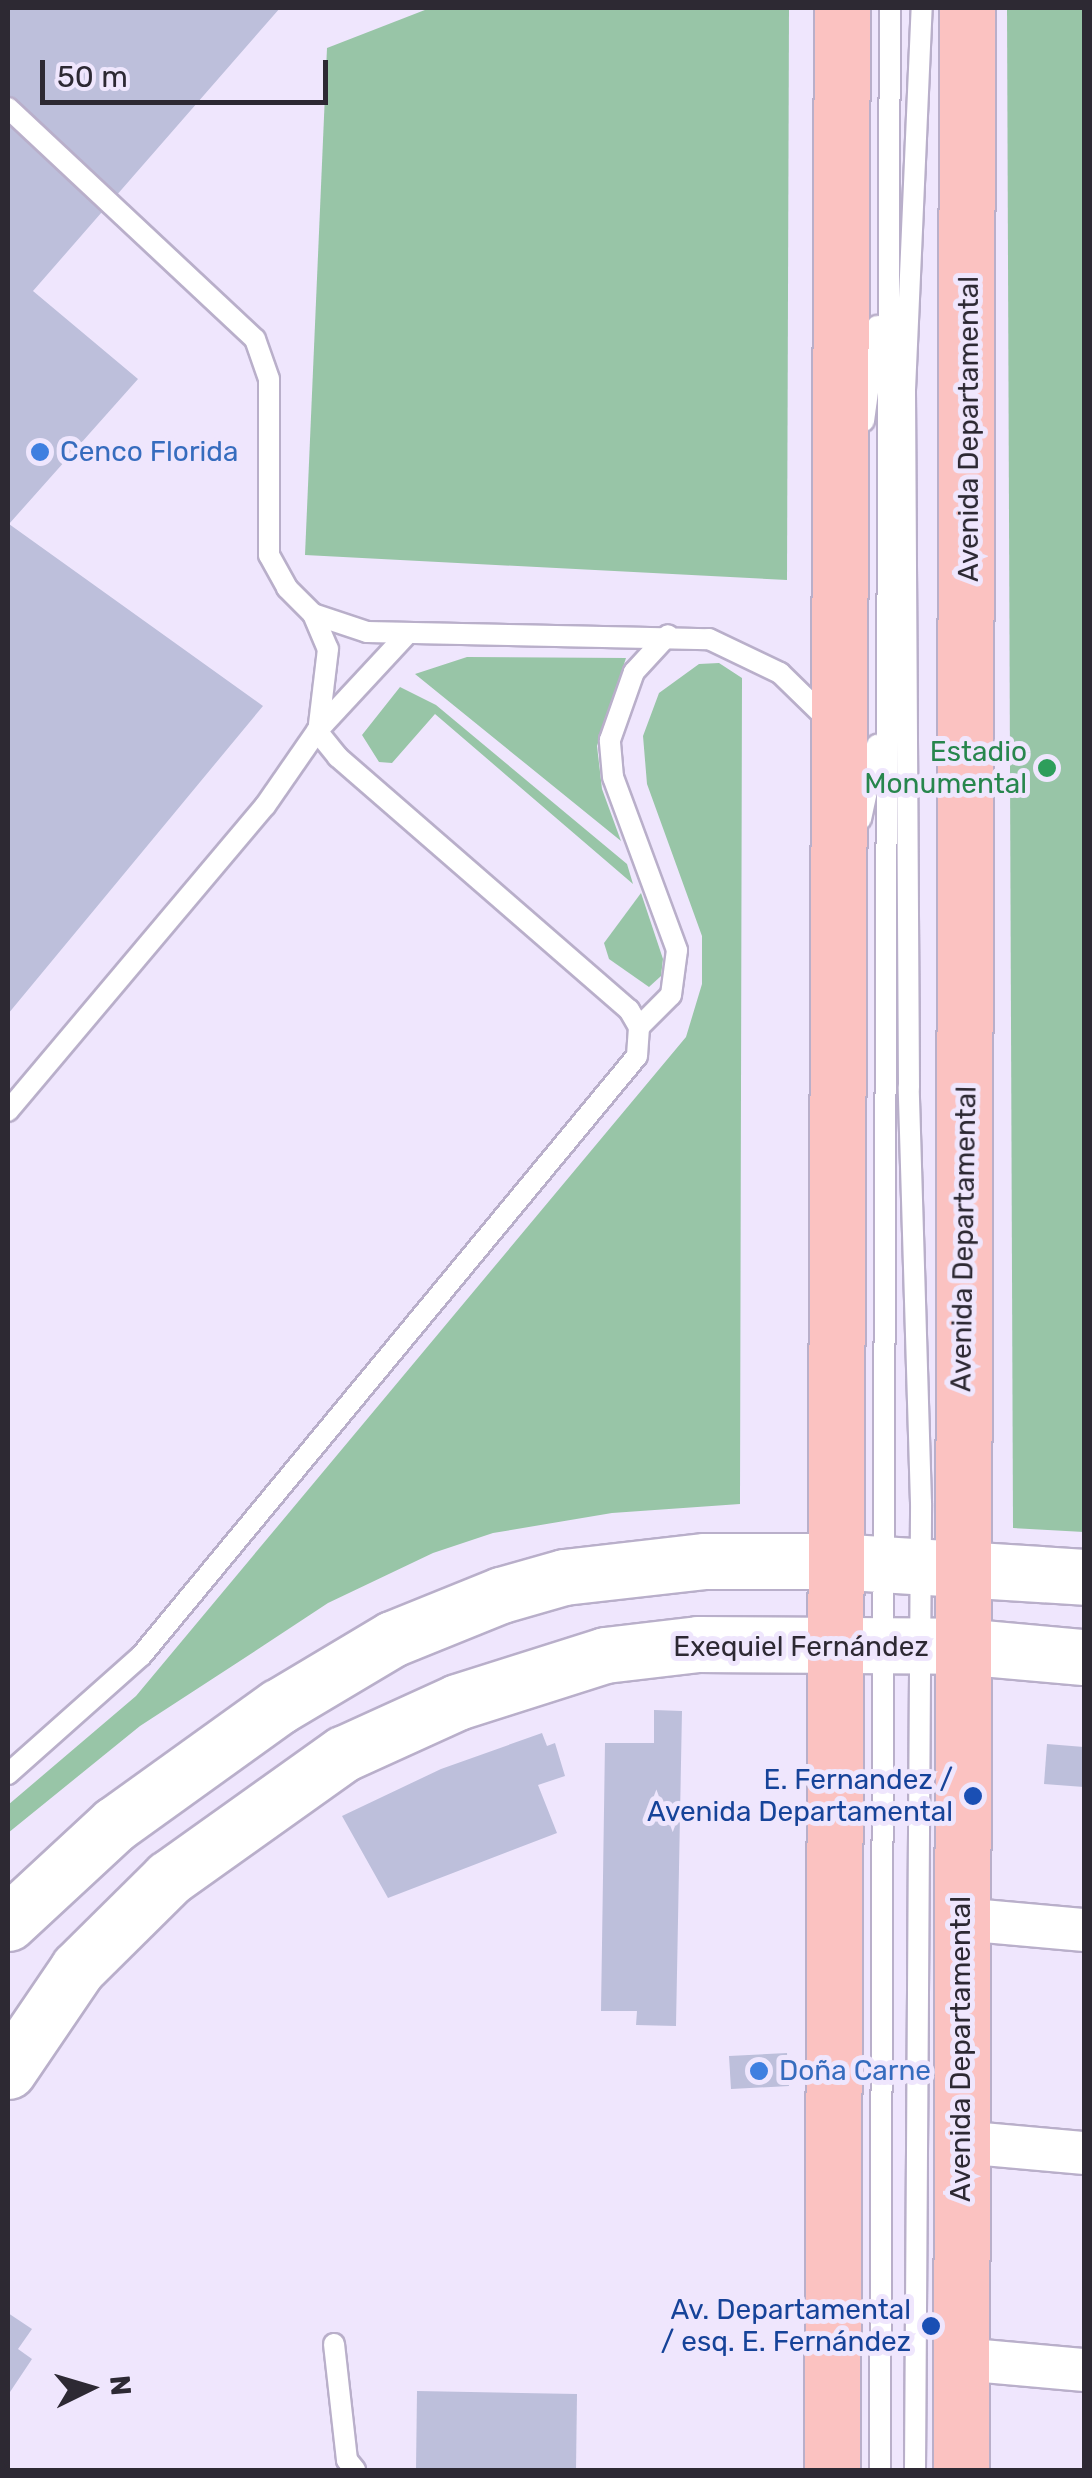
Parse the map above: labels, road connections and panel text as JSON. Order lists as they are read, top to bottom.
{
  "streets": {
    "main road": ["Avenida Departamental", "Exequiel Fernández"]
  },
  "crossings": [
    ["Avenida Departamental", "Exequiel Fernández"]
  ],
  "places": [
    "Cenco Florida",
    "Estadio Monumental",
    "E. Fernandez / Avenida Departamental",
    "Doña Carne",
    "Av. Departamental / esq. E. Fernández"
  ],
  "scale_bar": "50 m",
  "north": "right"
}
